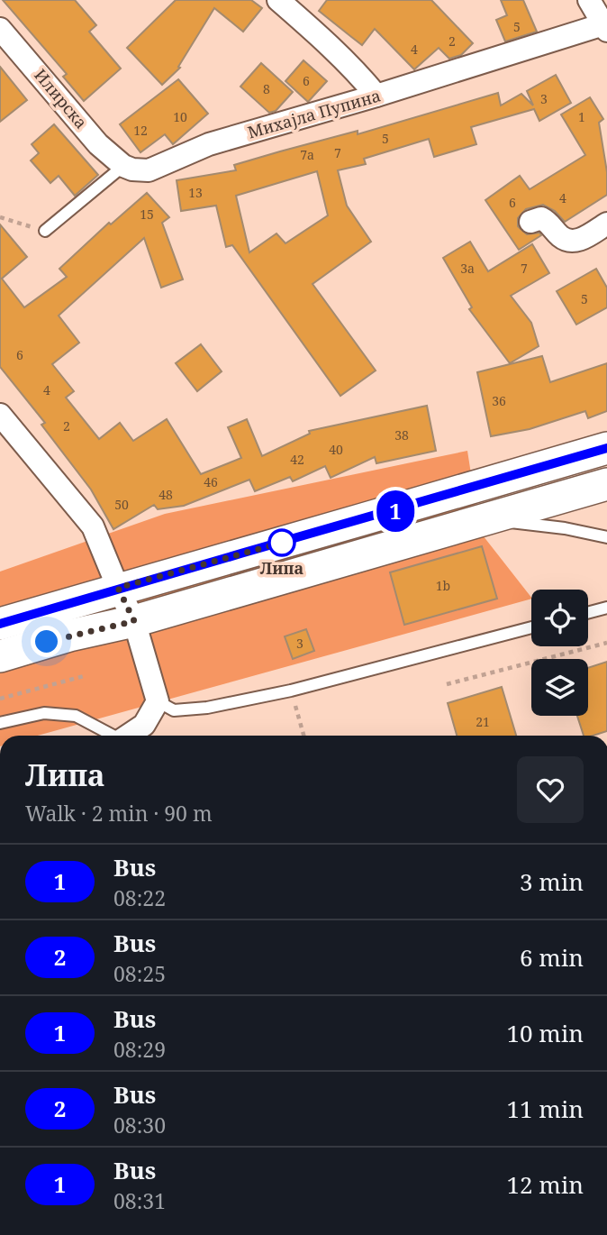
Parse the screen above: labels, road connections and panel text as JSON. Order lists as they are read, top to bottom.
{
  "streets": {
    "street": ["Илирска", "Михајла Пупина"]
  },
  "crossings": [
    ["Илирска", "Михајла Пупина"]
  ],
  "places": ["Липа"],
  "lines": ["bus line 1"],
  "house_numbers": [
    "5",
    "2",
    "4",
    "6",
    "8",
    "3",
    "10",
    "1",
    "12",
    "5",
    "7",
    "7a",
    "13",
    "4",
    "6",
    "15",
    "3a",
    "7",
    "5",
    "6",
    "4",
    "36",
    "2",
    "38",
    "40",
    "42",
    "46",
    "48",
    "50",
    "1b",
    "3",
    "21"
  ],
  "page": {
    "on_map": "1",
    "heading": ["Липа", "Walk · 2 min · 90 m"],
    "list": [
      {
        "mark": "1",
        "name": "Bus",
        "note": "08:22",
        "value": "3 min"
      },
      {
        "mark": "2",
        "name": "Bus",
        "note": "08:25",
        "value": "6 min"
      },
      {
        "mark": "1",
        "name": "Bus",
        "note": "08:29",
        "value": "10 min"
      },
      {
        "mark": "2",
        "name": "Bus",
        "note": "08:30",
        "value": "11 min"
      },
      {
        "mark": "1",
        "name": "Bus",
        "note": "08:31",
        "value": "12 min"
      }
    ]
  }
}
